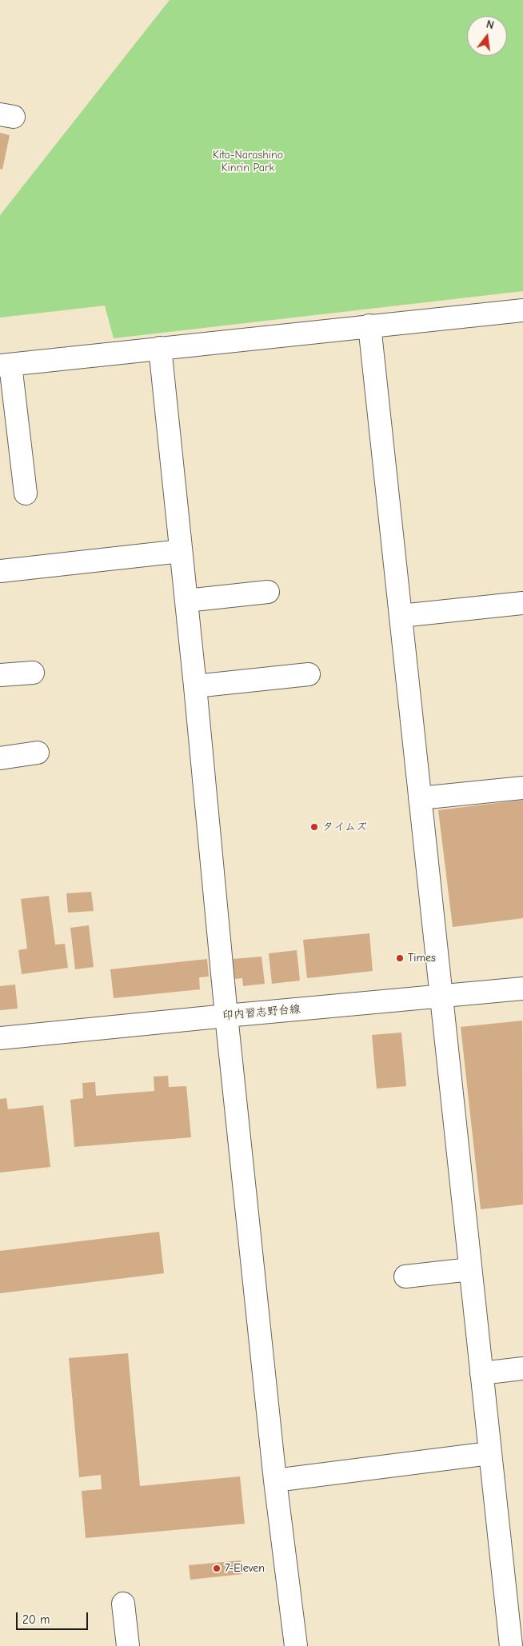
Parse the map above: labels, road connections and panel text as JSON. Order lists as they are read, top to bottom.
{
  "streets": {
    "street": ["印内習志野台線"]
  },
  "parks": ["Kita-Narashino Kinrin Park"],
  "places": ["タイムズ", "Times", "7-Eleven"],
  "scale_bar": "20 m",
  "north": "top"
}
